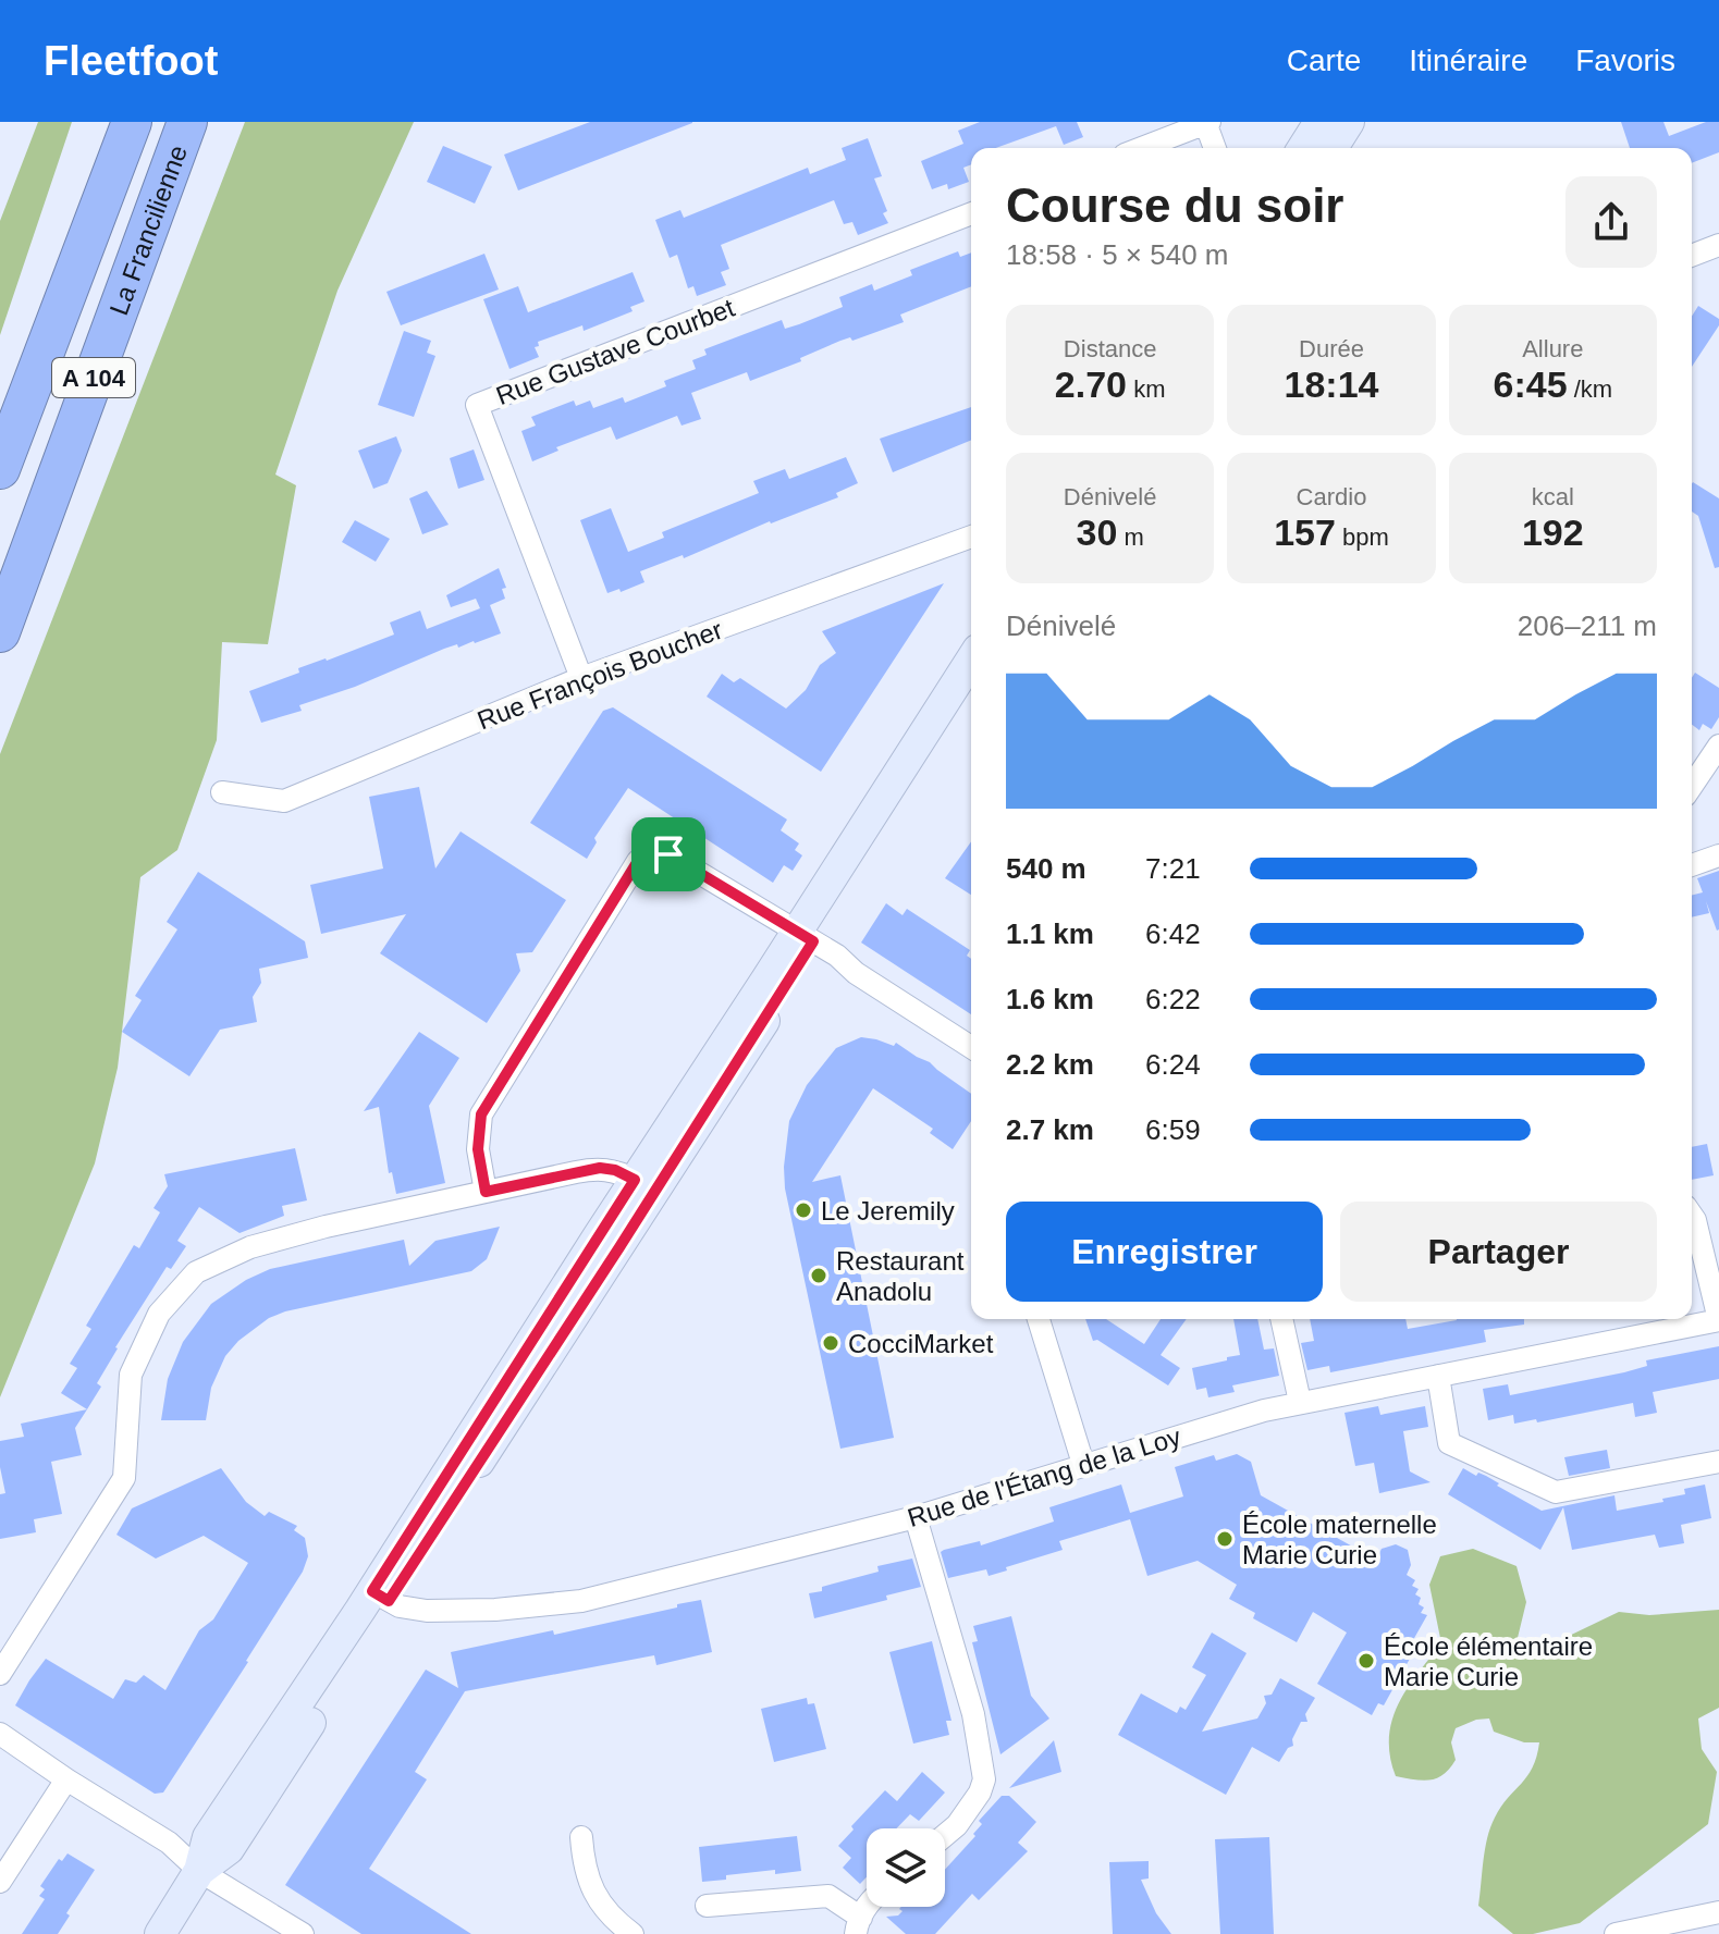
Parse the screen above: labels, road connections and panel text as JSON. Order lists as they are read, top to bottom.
{
  "streets": {
    "highway": ["La Francilienne", "A 104"],
    "street": ["Rue Gustave Courbet", "Rue François Boucher", "Rue de l'Étang de la Loy"]
  },
  "crossings": [
    ["Rue Gustave Courbet", "Rue François Boucher"]
  ],
  "places": [
    "Le Jeremily",
    "Restaurant Anadolu",
    "CocciMarket",
    "École maternelle Marie Curie",
    "École élémentaire Marie Curie"
  ],
  "page": {
    "header": "Fleetfoot",
    "nav": ["Carte", "Itinéraire", "Favoris"],
    "heading": ["Course du soir", "18:58 · 5 × 540 m"],
    "stats": [
      ["Distance", "2.70 km"],
      ["Durée", "18:14"],
      ["Allure", "6:45 /km"],
      ["Dénivelé", "30 m"],
      ["Cardio", "157 bpm"],
      ["kcal", "192"]
    ],
    "chart": ["Dénivelé", "206–211 m"],
    "list": [
      {
        "name": "540 m",
        "note": "7:21"
      },
      {
        "name": "1.1 km",
        "note": "6:42"
      },
      {
        "name": "1.6 km",
        "note": "6:22"
      },
      {
        "name": "2.2 km",
        "note": "6:24"
      },
      {
        "name": "2.7 km",
        "note": "6:59"
      }
    ],
    "buttons": ["Enregistrer", "Partager"]
  }
}
